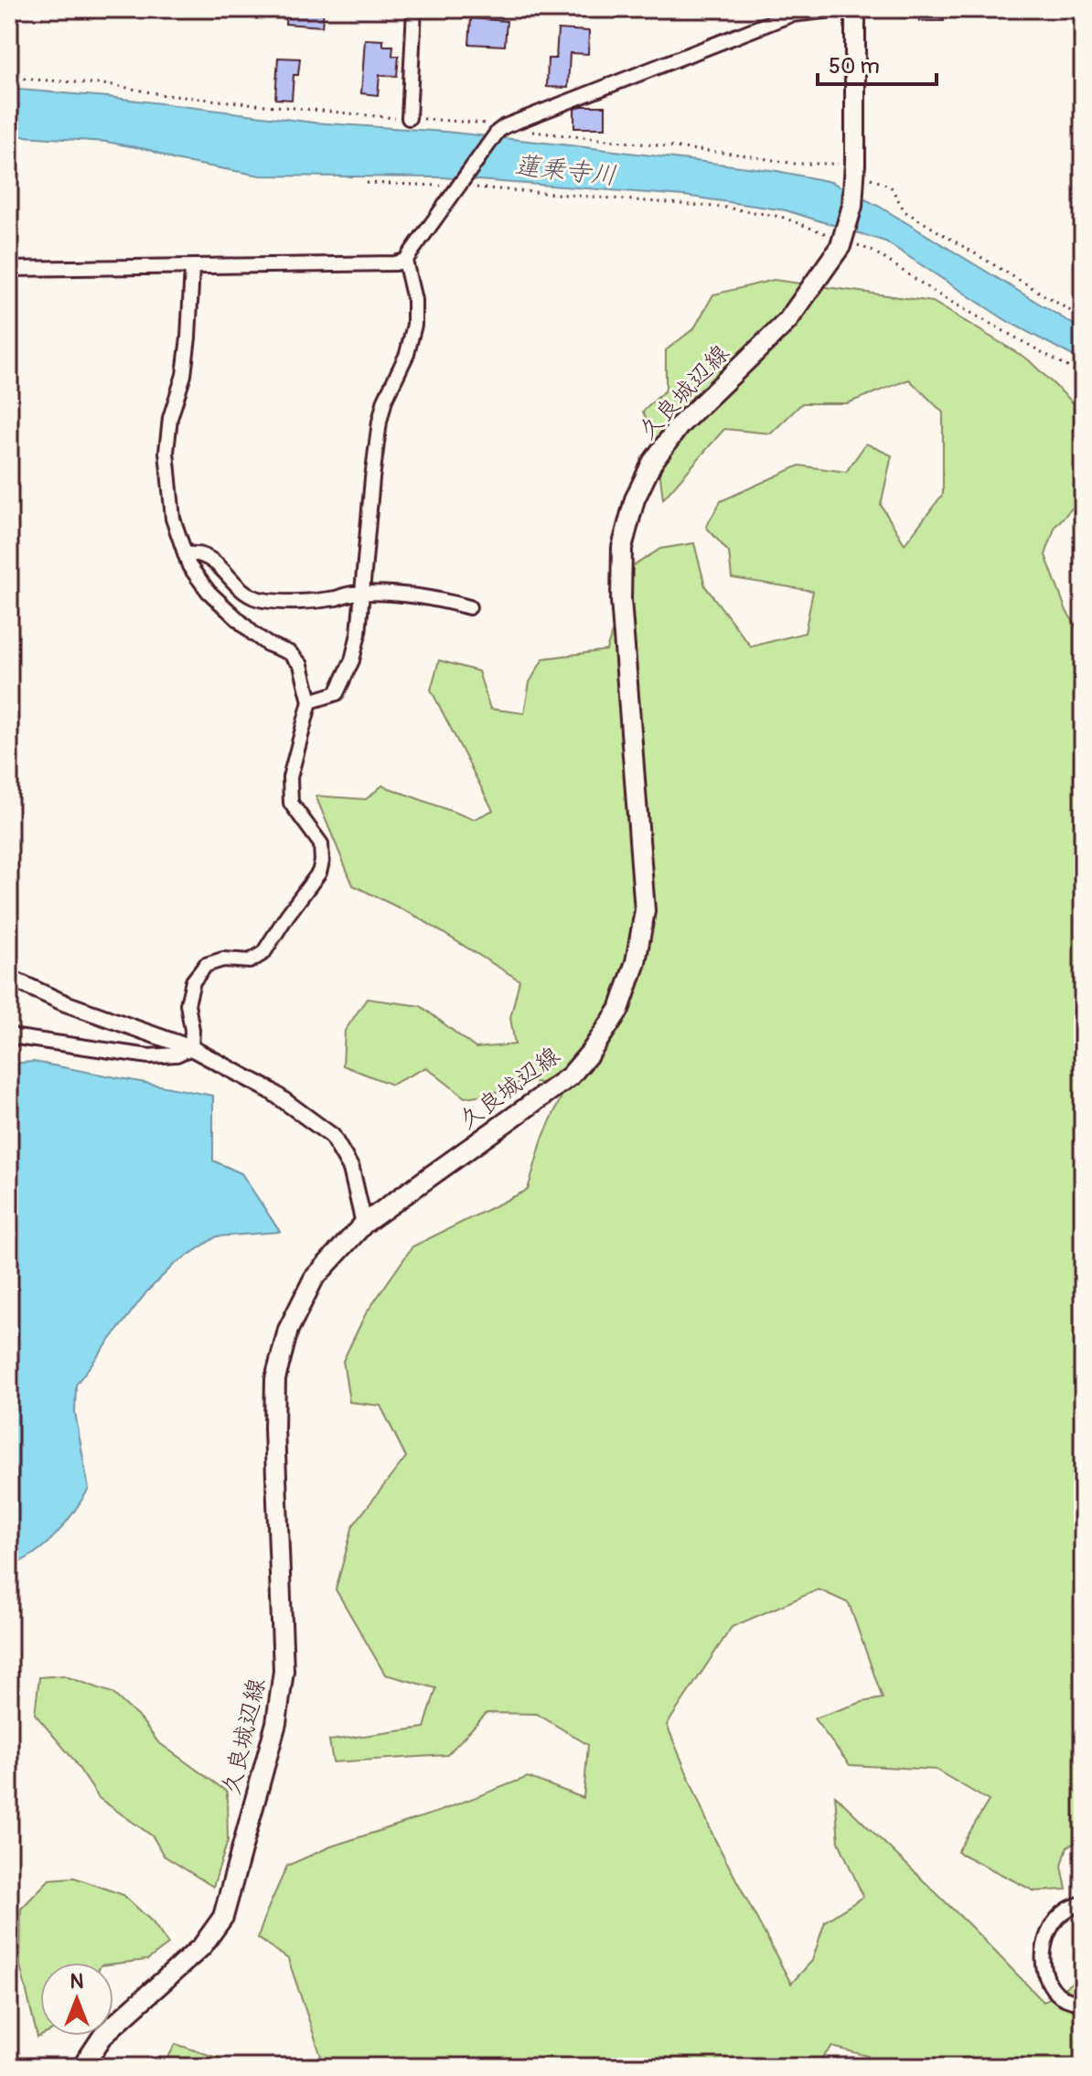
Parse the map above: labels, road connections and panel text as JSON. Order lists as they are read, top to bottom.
{
  "streets": {
    "main road": ["久良城辺線"]
  },
  "water": ["蓮乗寺川"],
  "scale_bar": "50 m",
  "north": "top"
}
